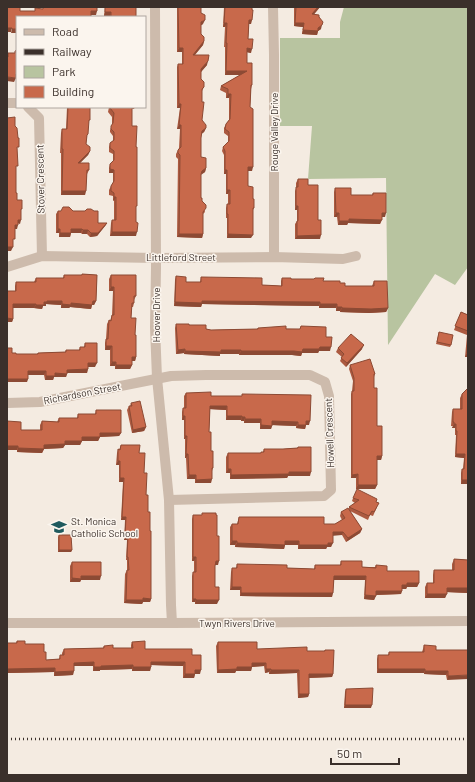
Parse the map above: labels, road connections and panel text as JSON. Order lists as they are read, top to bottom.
{
  "streets": {
    "street": [
      "Rouge Valley Drive",
      "Stover Crescent",
      "Littleford Street",
      "Hoover Drive",
      "Richardson Street",
      "Howell Crescent",
      "Twyn Rivers Drive"
    ]
  },
  "crossings": [
    ["Rouge Valley Drive", "Littleford Street"],
    ["Stover Crescent", "Littleford Street"],
    ["Littleford Street", "Hoover Drive"],
    ["Hoover Drive", "Richardson Street"],
    ["Hoover Drive", "Howell Crescent"],
    ["Hoover Drive", "Twyn Rivers Drive"],
    ["Richardson Street", "Howell Crescent"]
  ],
  "places": {
    "school or university": ["St. Monica Catholic School"]
  },
  "legend": [
    "Road",
    "Railway",
    "Park",
    "Building"
  ],
  "scale_bar": "50 m"
}
